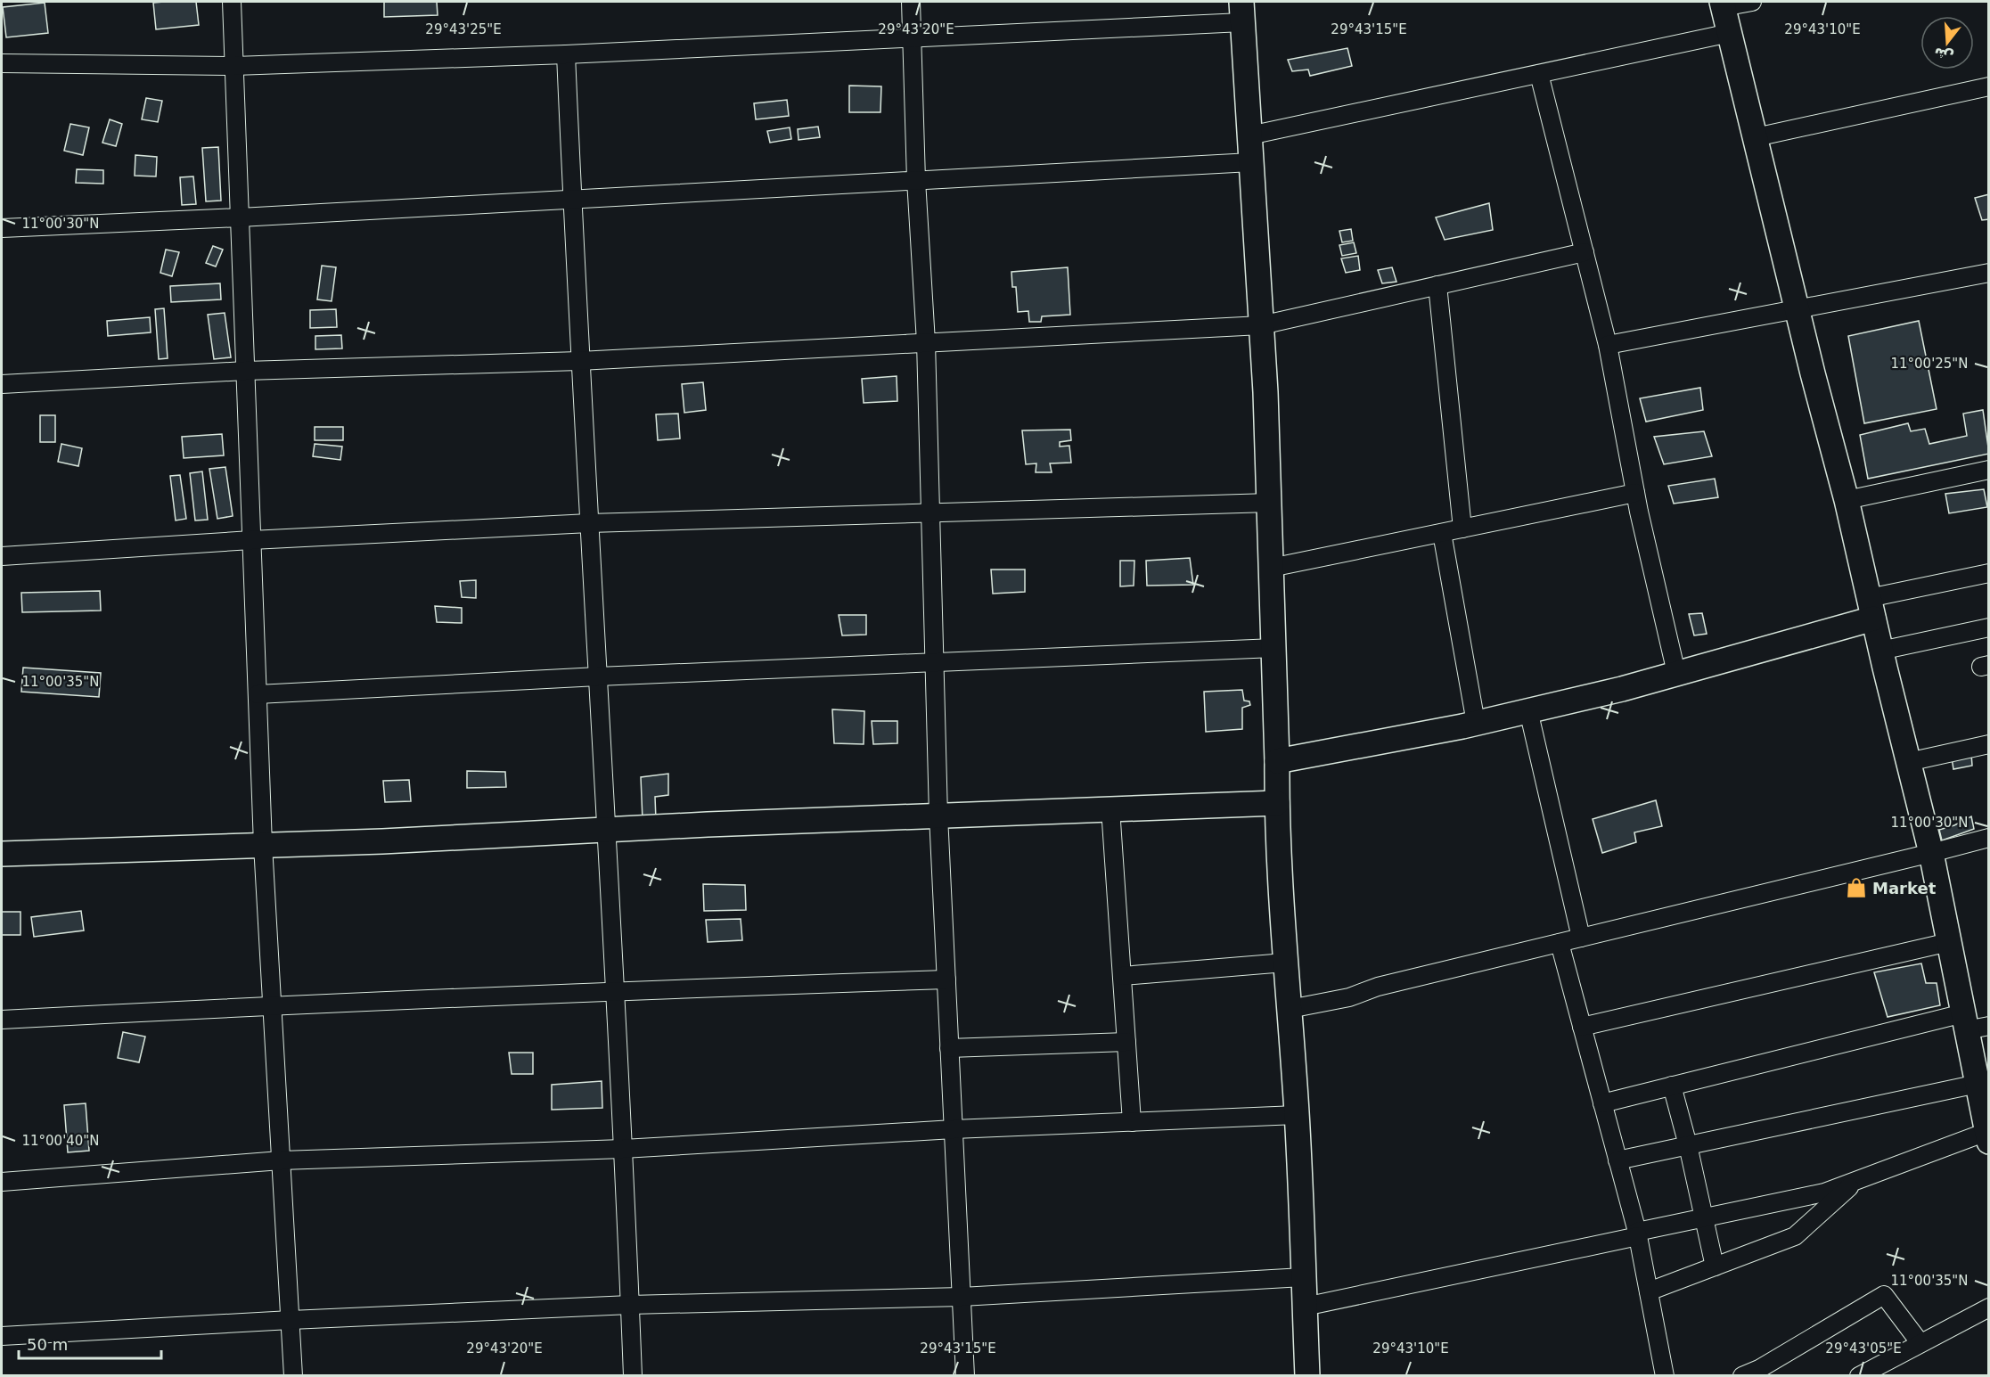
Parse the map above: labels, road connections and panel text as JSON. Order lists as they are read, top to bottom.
{
  "places": {
    "shop": ["Market"]
  },
  "scale_bar": "50 m",
  "north": "bottom",
  "coordinates": [
    "29°43'25\"E",
    "29°43'20\"E",
    "29°43'15\"E",
    "29°43'10\"E",
    "11°00'30\"N",
    "11°00'25\"N",
    "11°00'35\"N",
    "11°00'40\"N",
    "29°43'05\"E"
  ]
}
